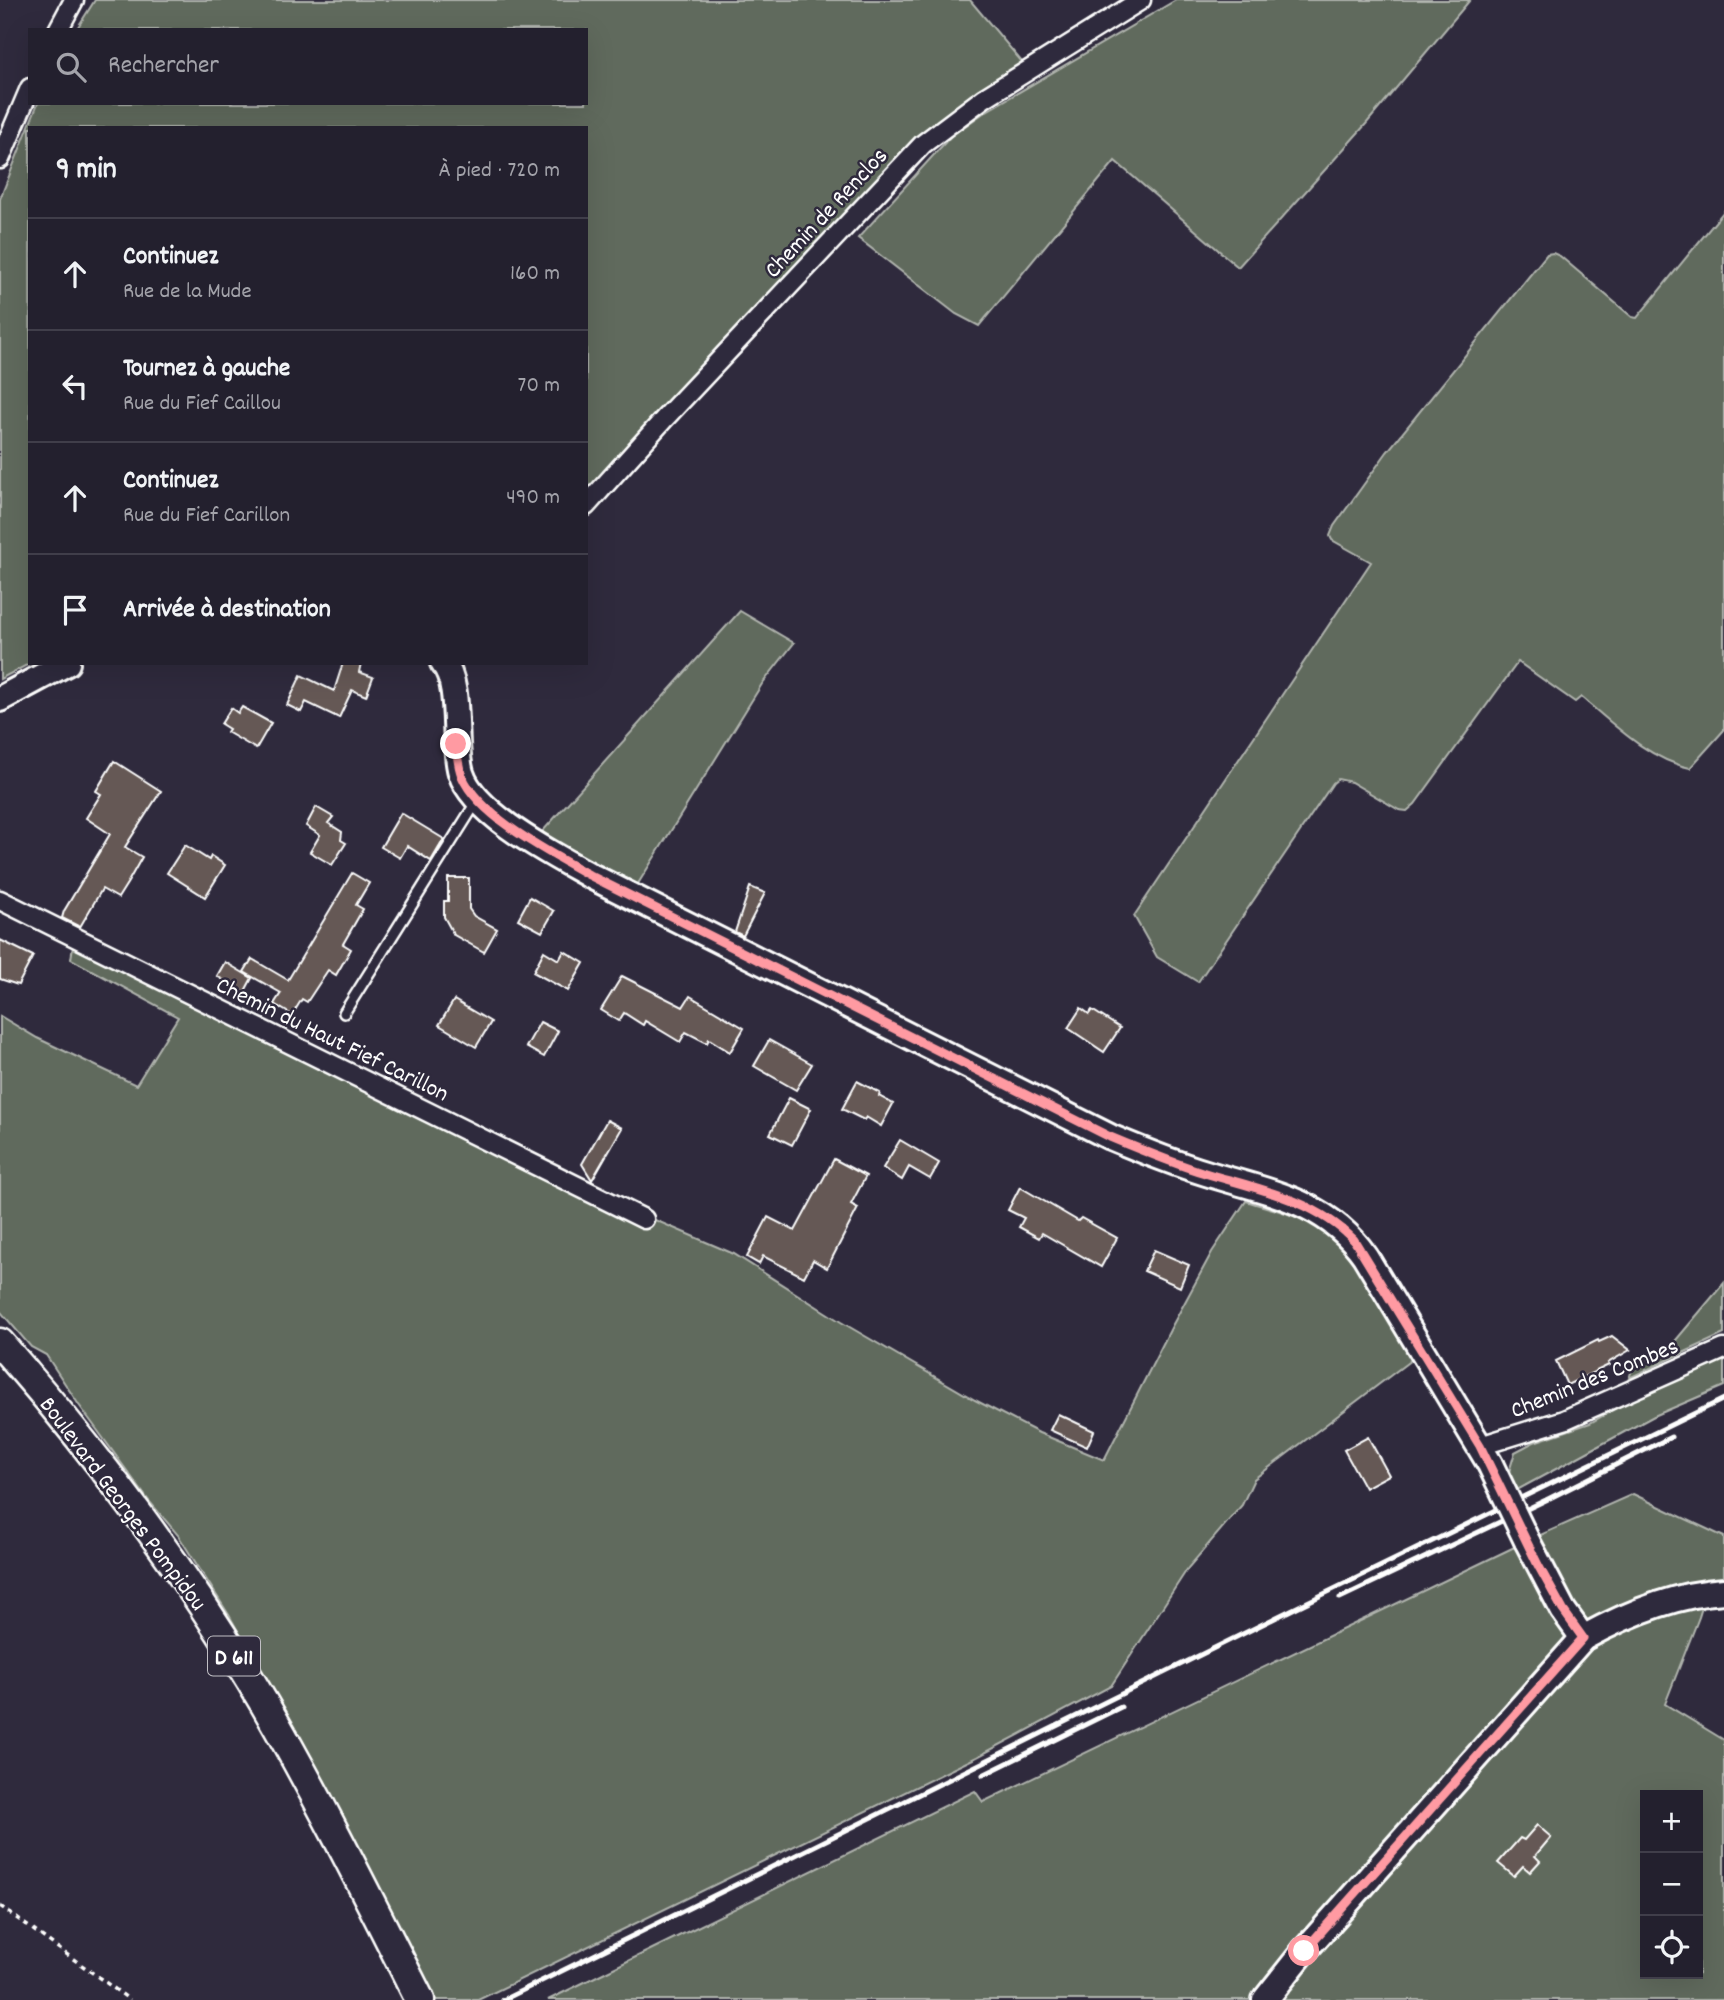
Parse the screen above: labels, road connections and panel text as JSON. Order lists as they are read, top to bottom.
{
  "streets": {
    "main road": ["Boulevard Georges Pompidou", "D 611"],
    "street": ["Chemin de Renclos", "Chemin du Haut Fief Carillon", "Chemin des Combes"]
  },
  "page": {
    "search": "Rechercher",
    "heading": ["9 min", "À pied · 720 m"],
    "list": [
      ["Continuez", "Rue de la Mude", "160 m"],
      ["Tournez à gauche", "Rue du Fief Caillou", "70 m"],
      ["Continuez", "Rue du Fief Carillon", "490 m"],
      "Arrivée à destination"
    ],
    "map_buttons": ["+", "−"]
  }
}
